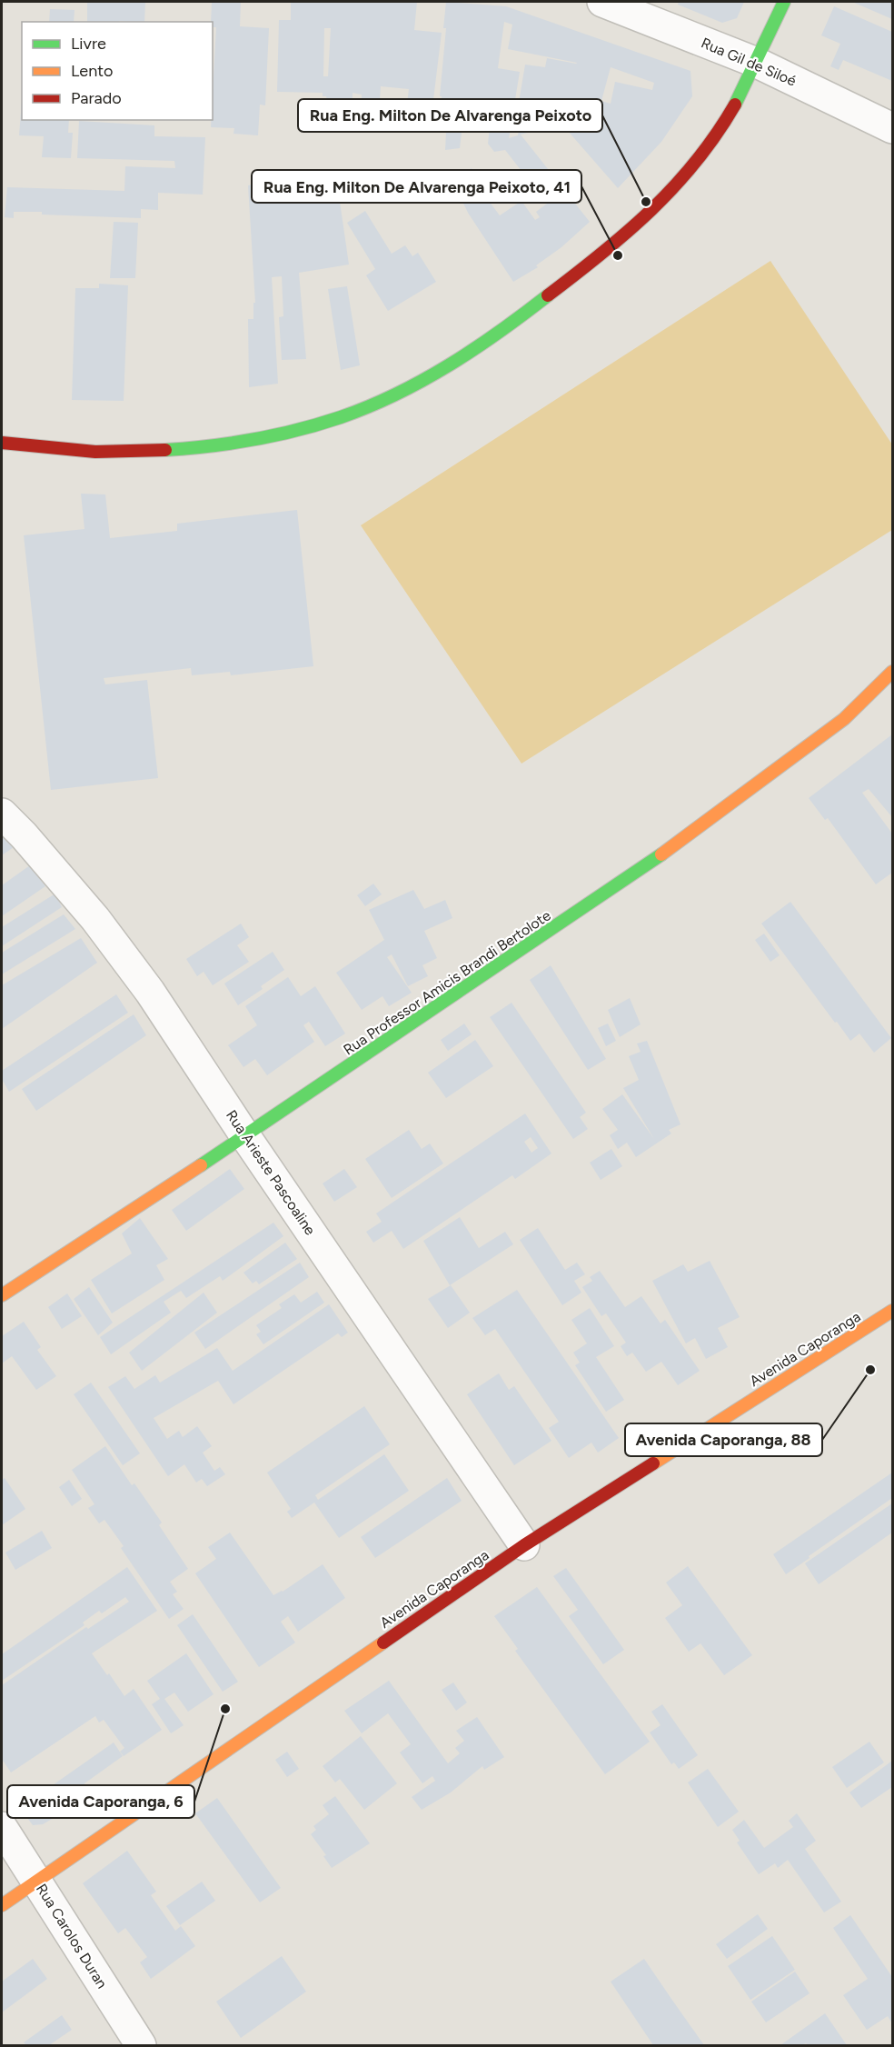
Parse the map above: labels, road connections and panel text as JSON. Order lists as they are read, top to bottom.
{
  "streets": {
    "street": [
      "Rua Gil de Siloé",
      "Rua Professor Amicis Brandi Bertolote",
      "Rua Arieste Pascoaline",
      "Avenida Caporanga",
      "Rua Carolos Duran"
    ]
  },
  "crossings": [
    ["Rua Professor Amicis Brandi Bertolote", "Rua Arieste Pascoaline"],
    ["Rua Arieste Pascoaline", "Avenida Caporanga"],
    ["Avenida Caporanga", "Rua Carolos Duran"]
  ],
  "places": [
    "Rua Eng. Milton De Alvarenga Peixoto",
    "Rua Eng. Milton De Alvarenga Peixoto, 41",
    "Avenida Caporanga, 88",
    "Avenida Caporanga, 6"
  ],
  "legend": ["Livre", "Lento", "Parado"]
}
